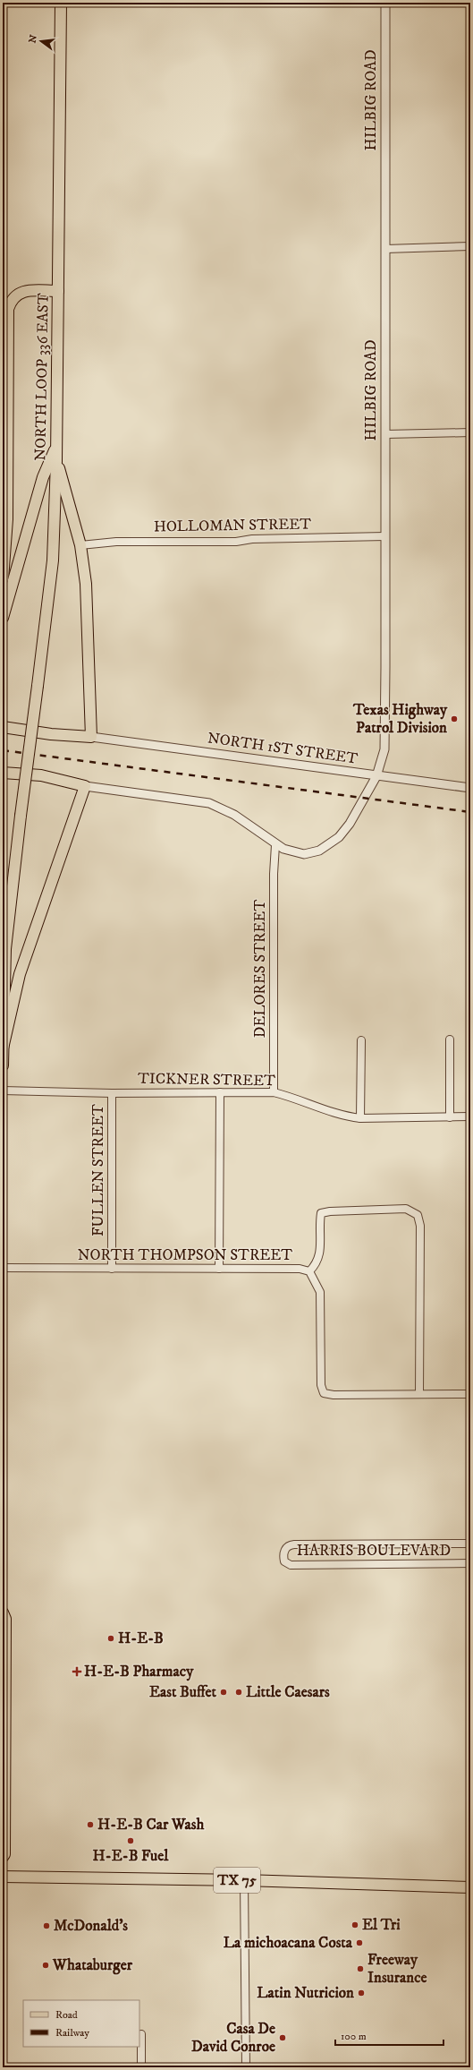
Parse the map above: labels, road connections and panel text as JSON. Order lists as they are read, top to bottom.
{
  "streets": {
    "main road": ["NORTH LOOP 336 EAST", "TX 75"],
    "street": [
      "HILBIG ROAD",
      "HOLLOMAN STREET",
      "NORTH 1ST STREET",
      "DELORES STREET",
      "TICKNER STREET",
      "FULLEN STREET",
      "NORTH THOMPSON STREET",
      "HARRIS BOULEVARD"
    ]
  },
  "crossings": [
    ["HILBIG ROAD", "HOLLOMAN STREET"],
    ["HILBIG ROAD", "NORTH 1ST STREET"],
    ["HILBIG ROAD", "DELORES STREET"],
    ["DELORES STREET", "TICKNER STREET"],
    ["TICKNER STREET", "FULLEN STREET"],
    ["FULLEN STREET", "NORTH THOMPSON STREET"]
  ],
  "places": {
    "other": [
      "Texas Highway Patrol Division",
      "H-E-B",
      "East Buffet",
      "Little Caesars",
      "H-E-B Car Wash",
      "H-E-B Fuel",
      "El Tri",
      "McDonald's",
      "La michoacana Costa",
      "Whataburger",
      "Freeway Insurance",
      "Latin Nutricion",
      "Casa De David Conroe"
    ],
    "health": ["H-E-B Pharmacy"]
  },
  "legend": ["Road", "Railway"],
  "scale_bar": "100 m",
  "north": "left"
}
